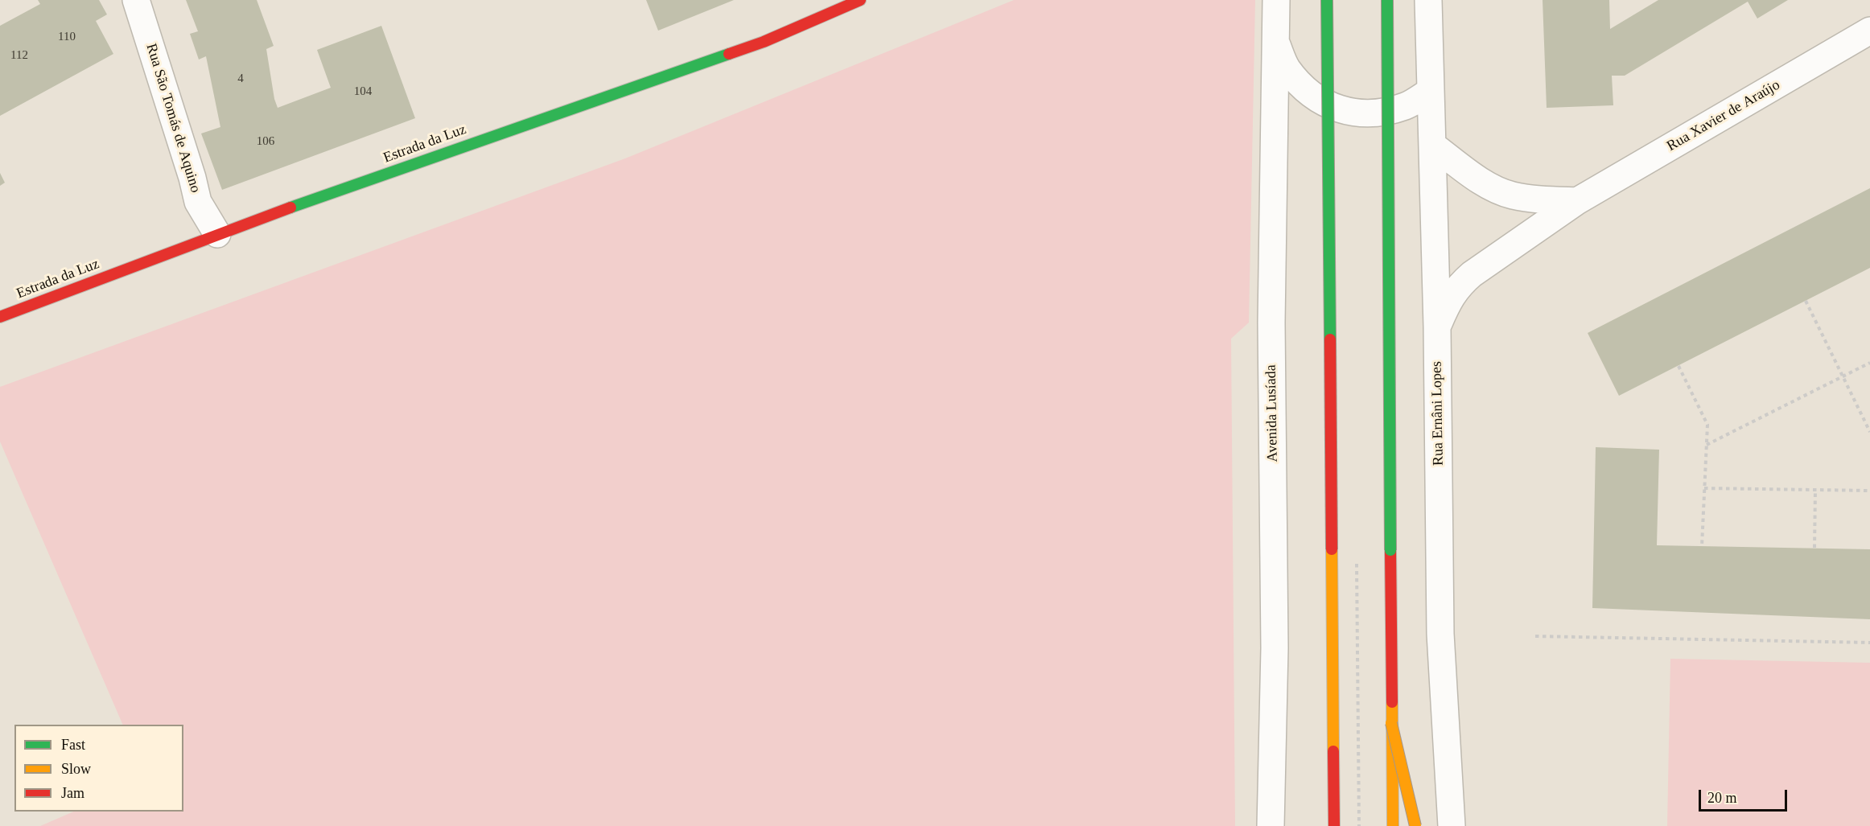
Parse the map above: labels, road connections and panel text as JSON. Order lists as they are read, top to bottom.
{
  "streets": {
    "main road": ["Estrada da Luz"],
    "street": [
      "Rua Xavier de Araújo",
      "Rua São Tomás de Aquino",
      "Avenida Lusíada",
      "Rua Ernâni Lopes"
    ]
  },
  "crossings": [
    ["Rua Xavier de Araújo", "Rua Ernâni Lopes"],
    ["Rua São Tomás de Aquino", "Estrada da Luz"]
  ],
  "house_numbers": [
    "110",
    "112",
    "4",
    "104",
    "106"
  ],
  "legend": ["Fast", "Slow", "Jam"],
  "scale_bar": "20 m"
}
